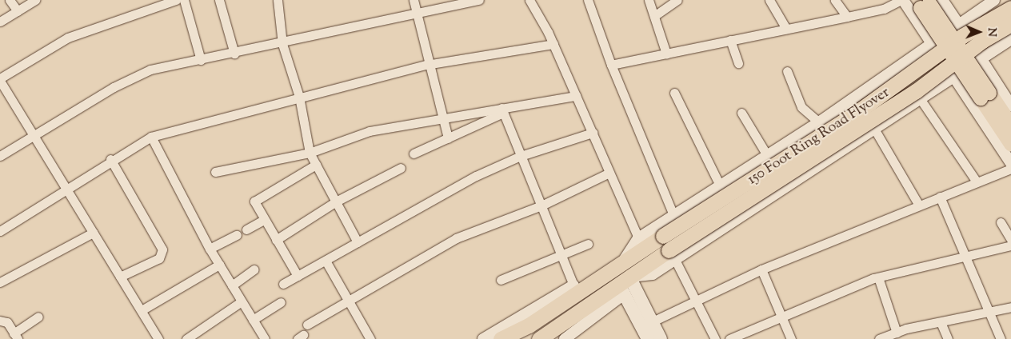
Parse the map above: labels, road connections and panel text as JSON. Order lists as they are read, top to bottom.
{
  "streets": {
    "highway": ["150 Foot Ring Road Flyover"]
  },
  "north": "right"
}
